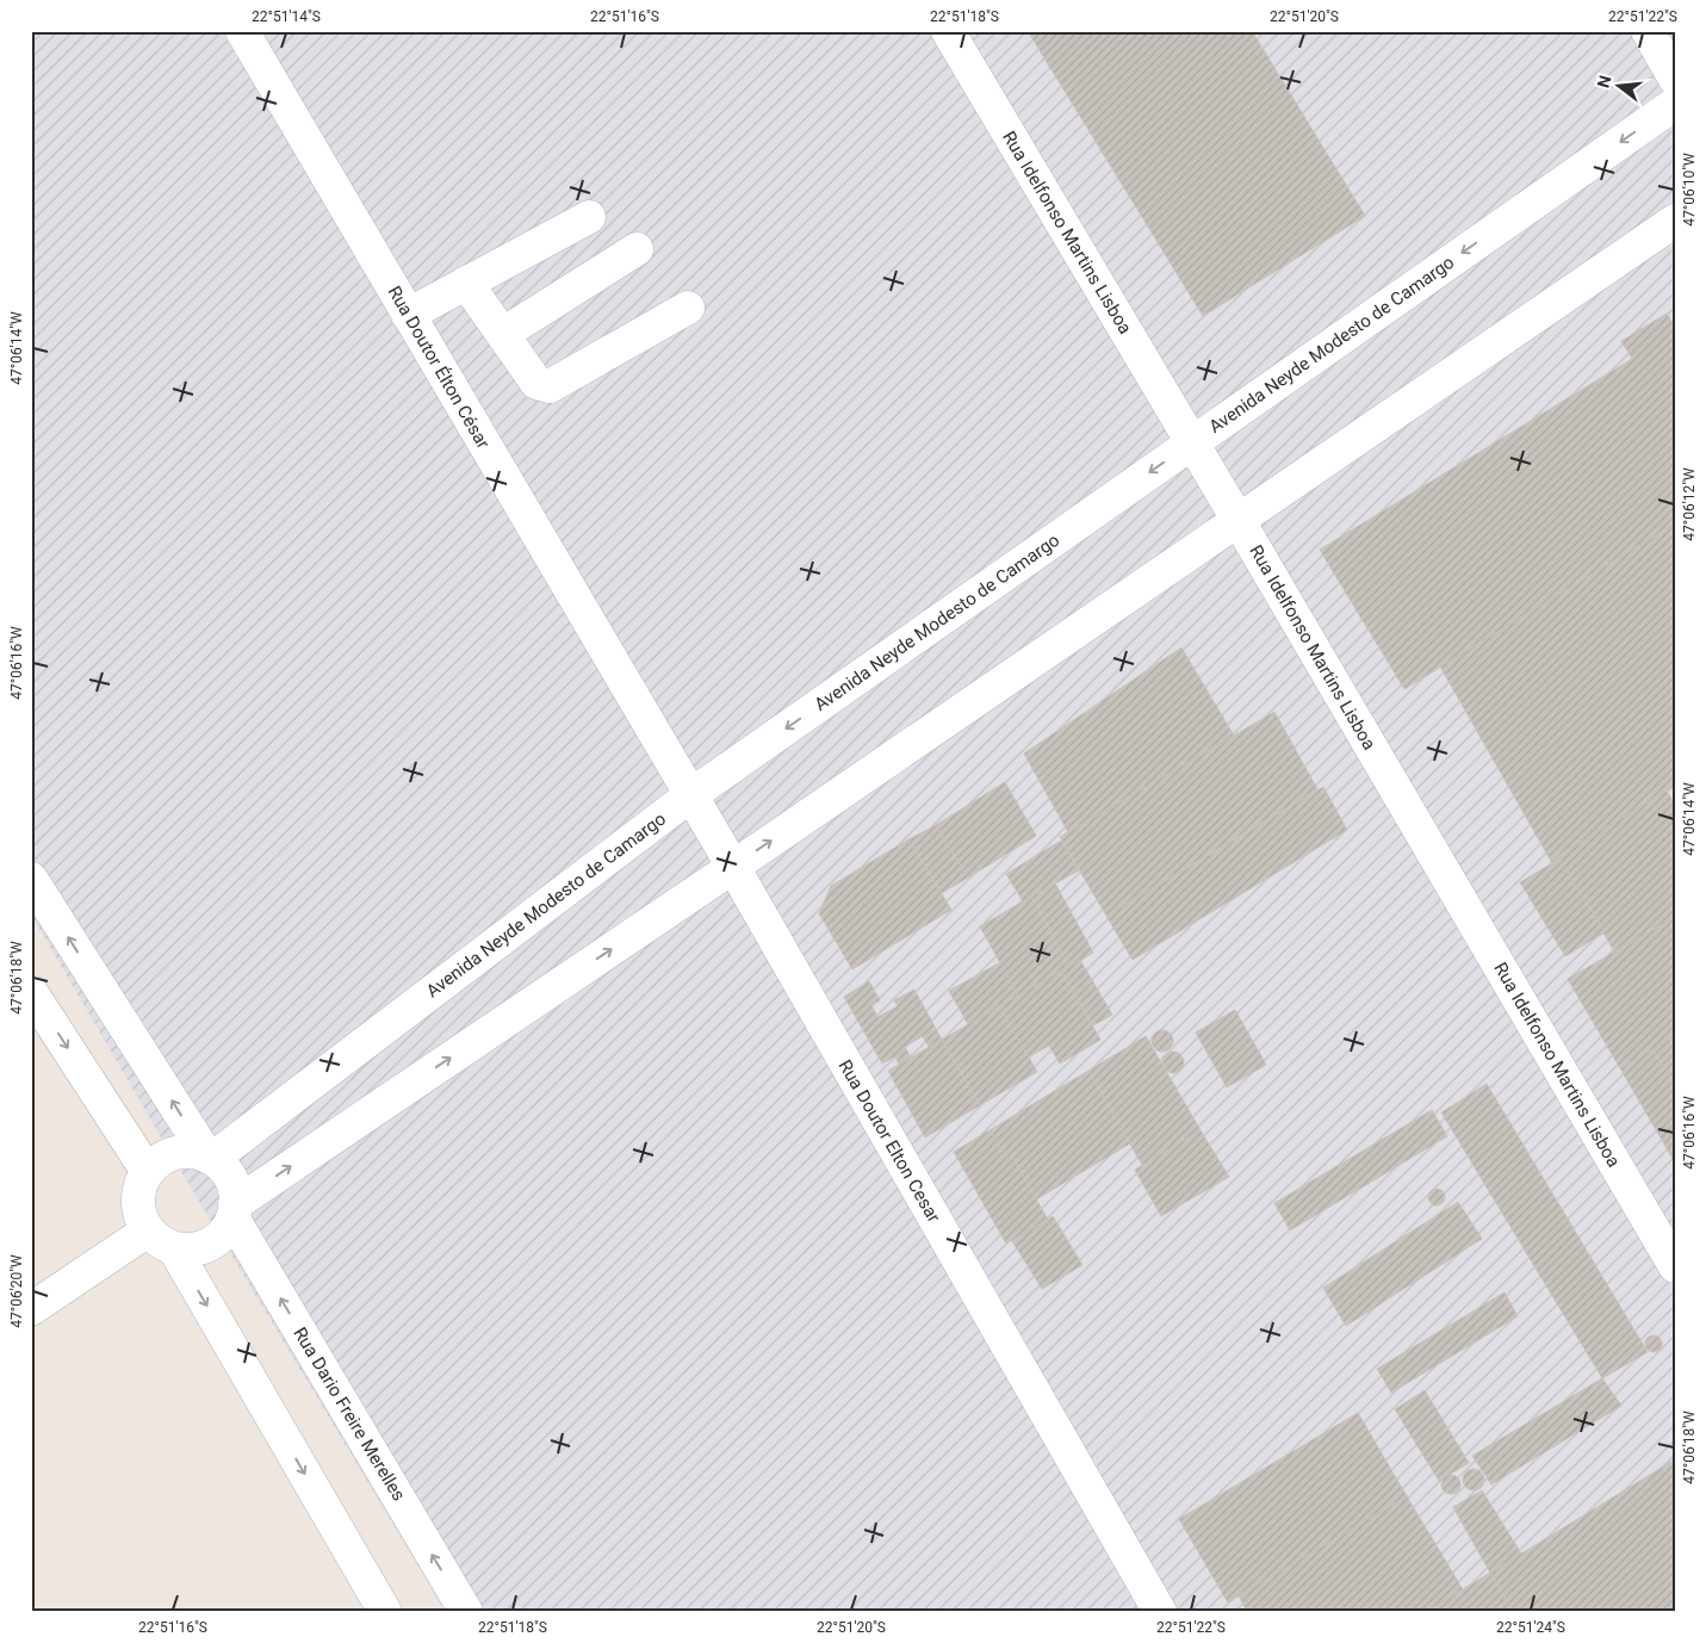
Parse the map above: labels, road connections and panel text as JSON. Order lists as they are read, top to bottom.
{
  "streets": {
    "street": [
      "Rua Idelfonso Martins Lisboa",
      "Avenida Neyde Modesto de Camargo",
      "Rua Doutor Élton César",
      "Rua Doutor Elton Cesar",
      "Rua Dario Freire Merelles"
    ]
  },
  "crossings": [
    ["Rua Idelfonso Martins Lisboa", "Avenida Neyde Modesto de Camargo"],
    ["Avenida Neyde Modesto de Camargo", "Rua Doutor Élton César"],
    ["Avenida Neyde Modesto de Camargo", "Rua Doutor Elton Cesar"],
    ["Avenida Neyde Modesto de Camargo", "Rua Dario Freire Merelles"],
    ["Rua Doutor Élton César", "Rua Doutor Elton Cesar"]
  ],
  "north": "left",
  "coordinates": [
    "22°51'14\"S",
    "22°51'16\"S",
    "22°51'18\"S",
    "22°51'20\"S",
    "22°51'22\"S",
    "47°06'10\"W",
    "47°06'14\"W",
    "47°06'12\"W",
    "47°06'16\"W",
    "47°06'18\"W",
    "47°06'20\"W",
    "22°51'24\"S"
  ]
}
